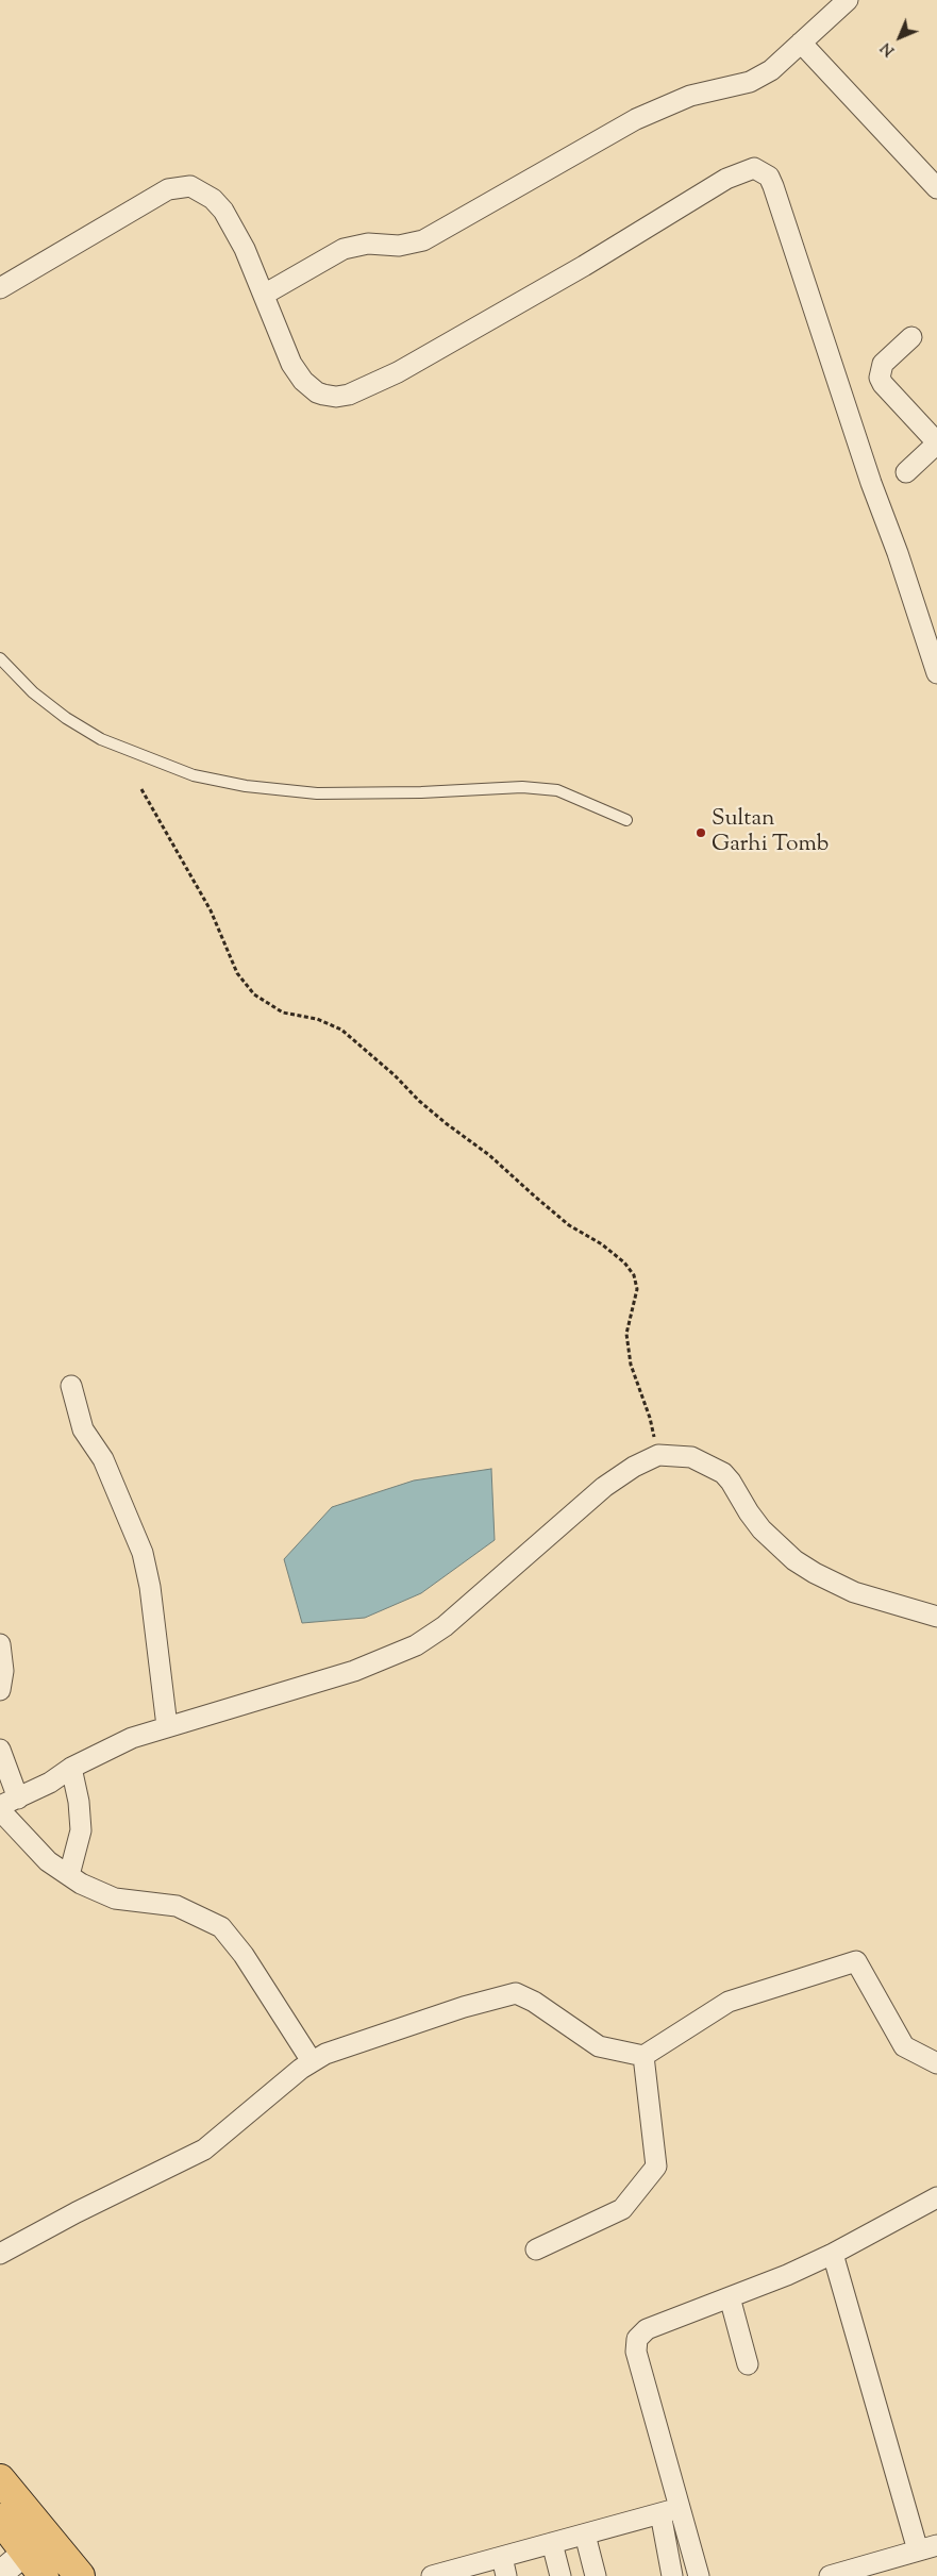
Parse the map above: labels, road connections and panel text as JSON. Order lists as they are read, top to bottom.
{
  "places": ["Sultan Garhi Tomb"],
  "north": "bottom left"
}
